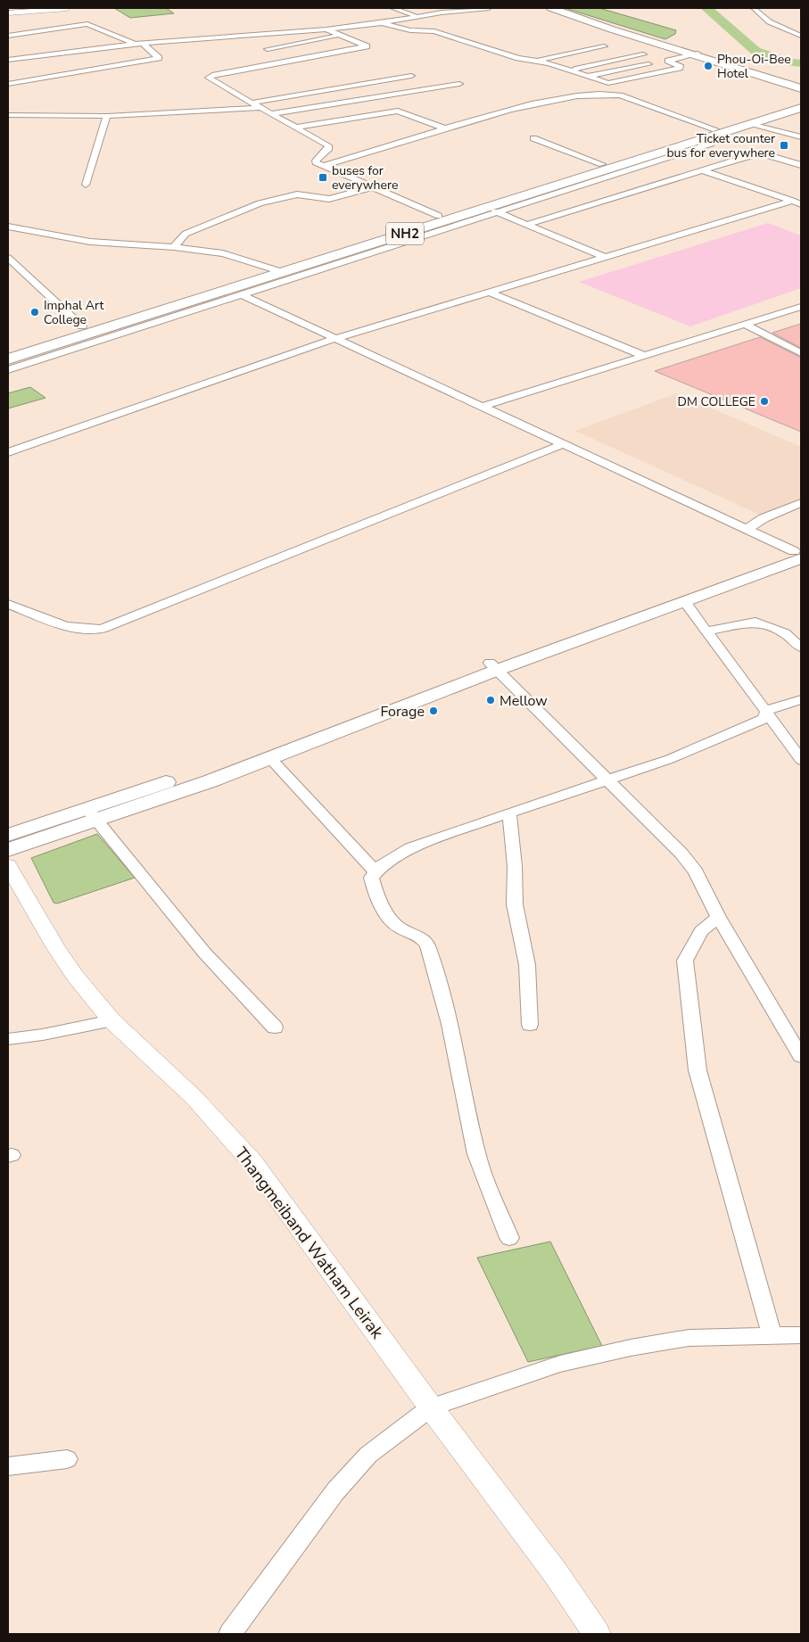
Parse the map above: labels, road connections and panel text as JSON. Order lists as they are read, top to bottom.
{
  "streets": {
    "highway": ["NH2"],
    "street": ["Thangmeiband Watham Leirak"]
  },
  "places": {
    "other": [
      "Phou-Oi-Bee Hotel",
      "Imphal Art College",
      "DM COLLEGE",
      "Mellow",
      "Forage"
    ],
    "transit": ["Ticket counter bus for everywhere", "buses for everywhere"]
  }
}
